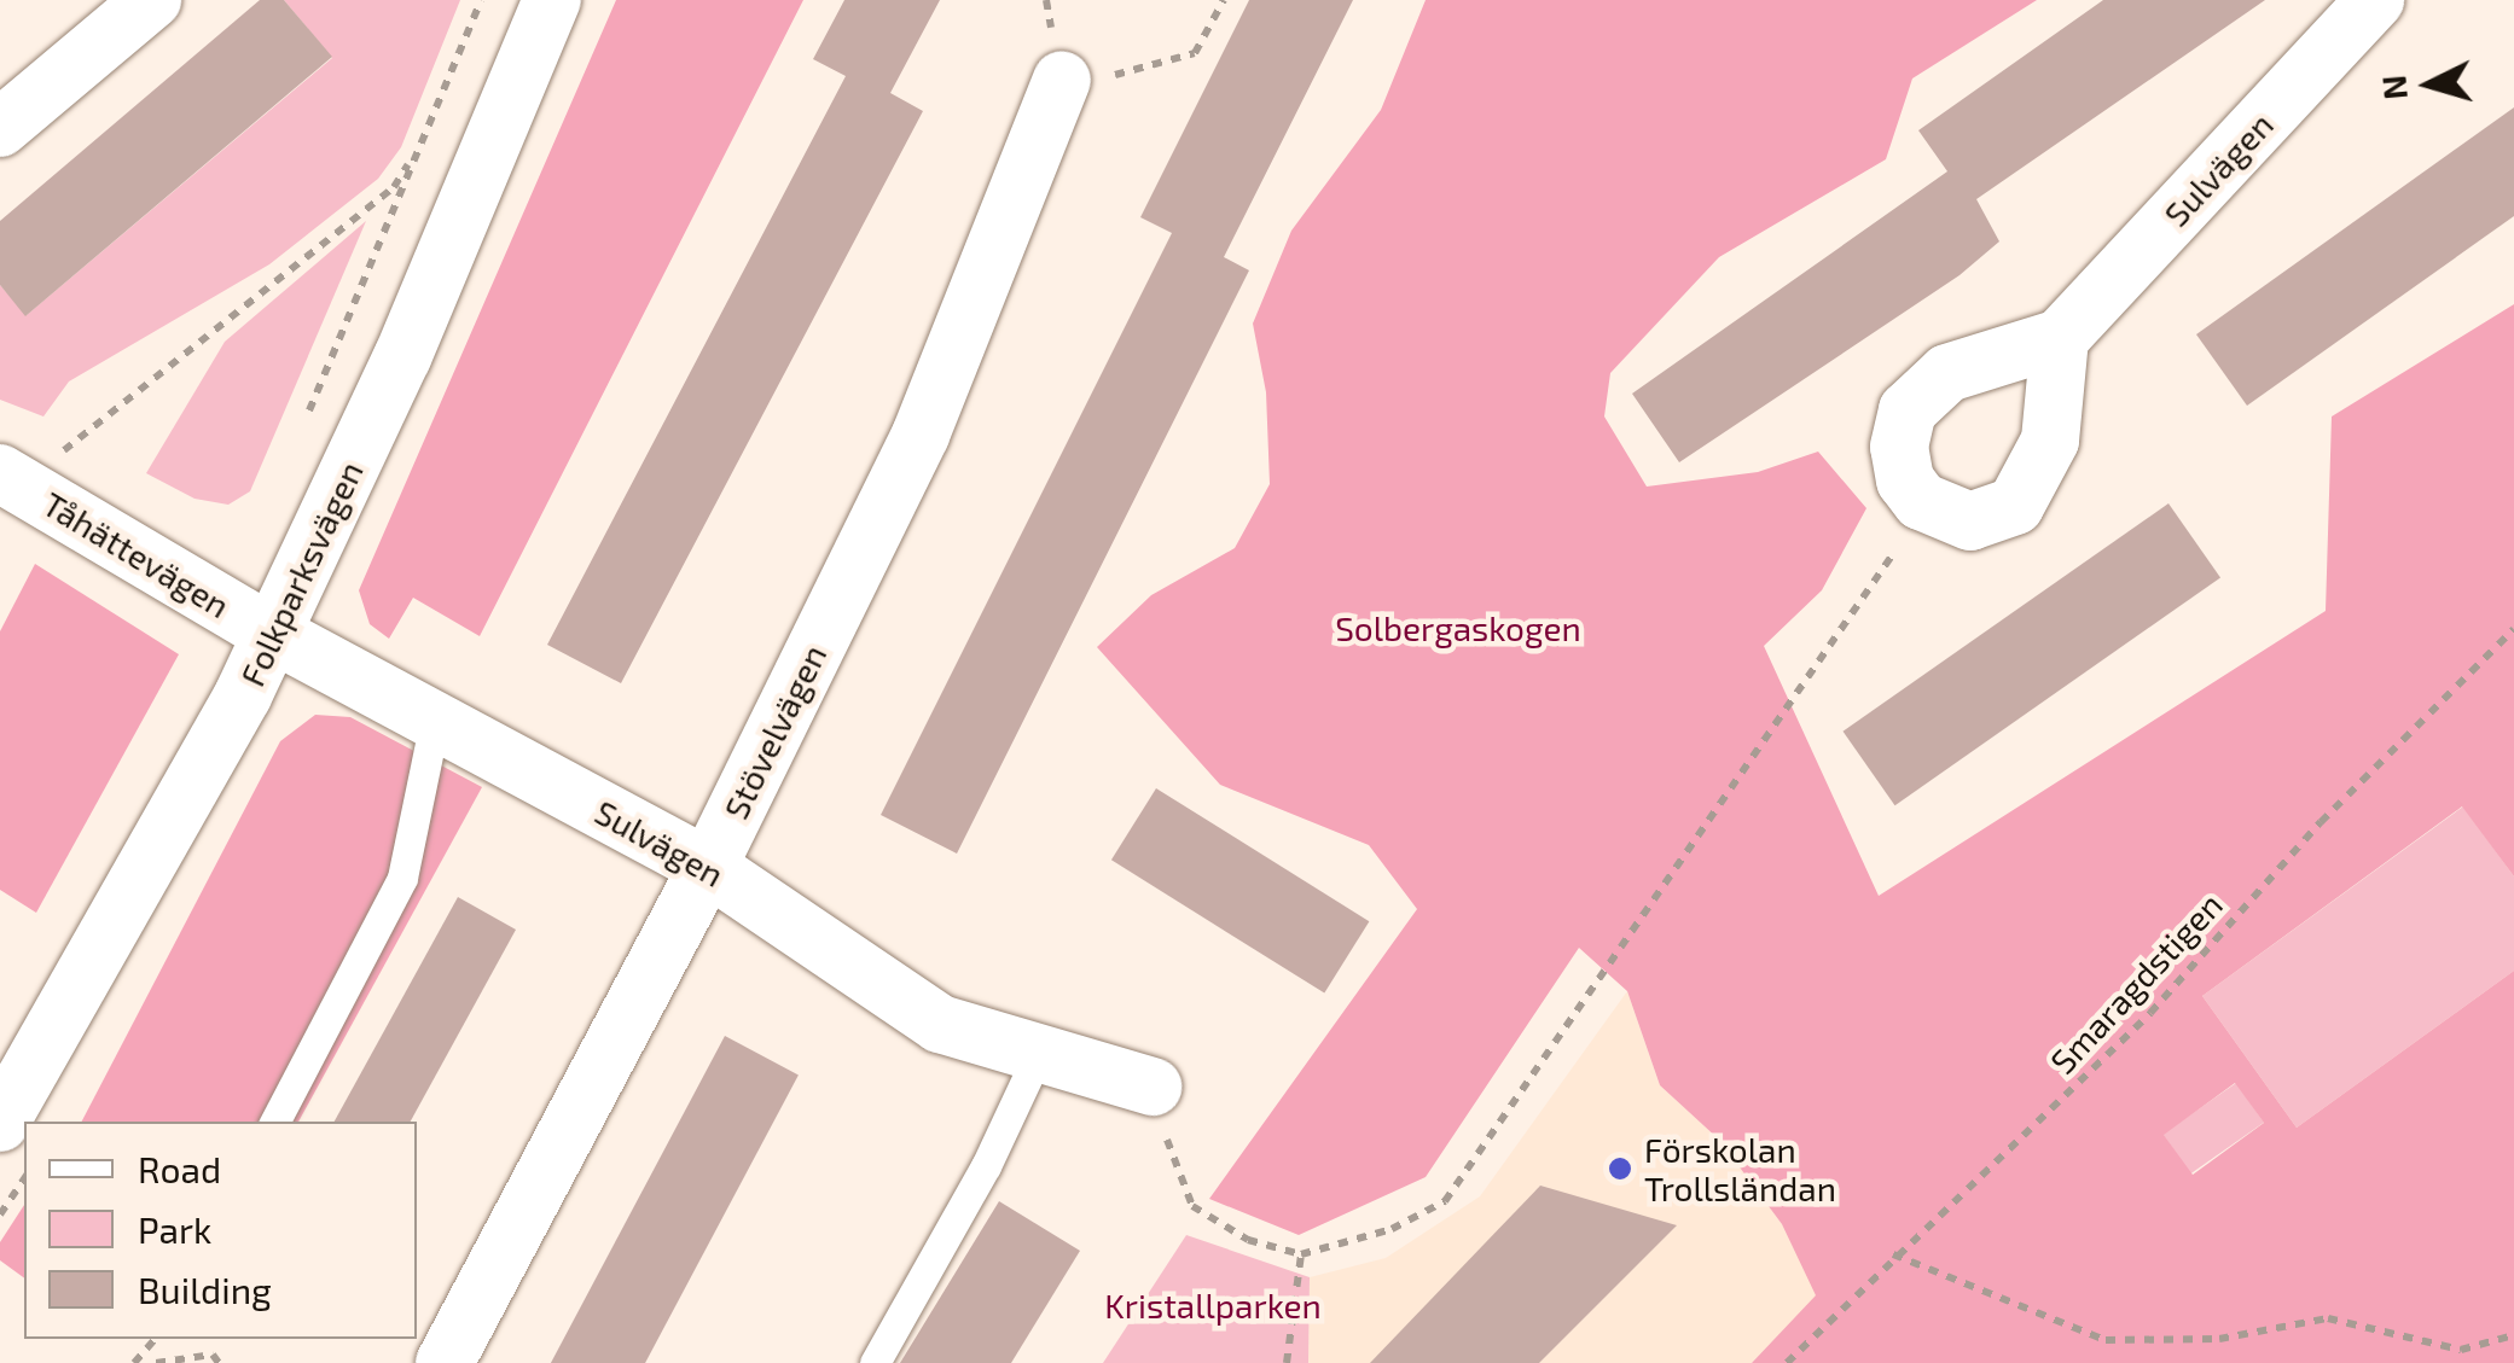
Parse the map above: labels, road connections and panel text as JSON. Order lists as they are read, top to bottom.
{
  "streets": {
    "street": [
      "Sulvägen",
      "Tåhättevägen",
      "Folkparksvägen",
      "Stövelvägen"
    ],
    "path": ["Smaragdstigen"]
  },
  "crossings": [
    ["Sulvägen", "Tåhättevägen"],
    ["Sulvägen", "Folkparksvägen"],
    ["Sulvägen", "Stövelvägen"],
    ["Tåhättevägen", "Folkparksvägen"]
  ],
  "parks": ["Solbergaskogen", "Kristallparken"],
  "places": ["Förskolan Trollsländan"],
  "legend": ["Road", "Park", "Building"],
  "north": "left"
}
